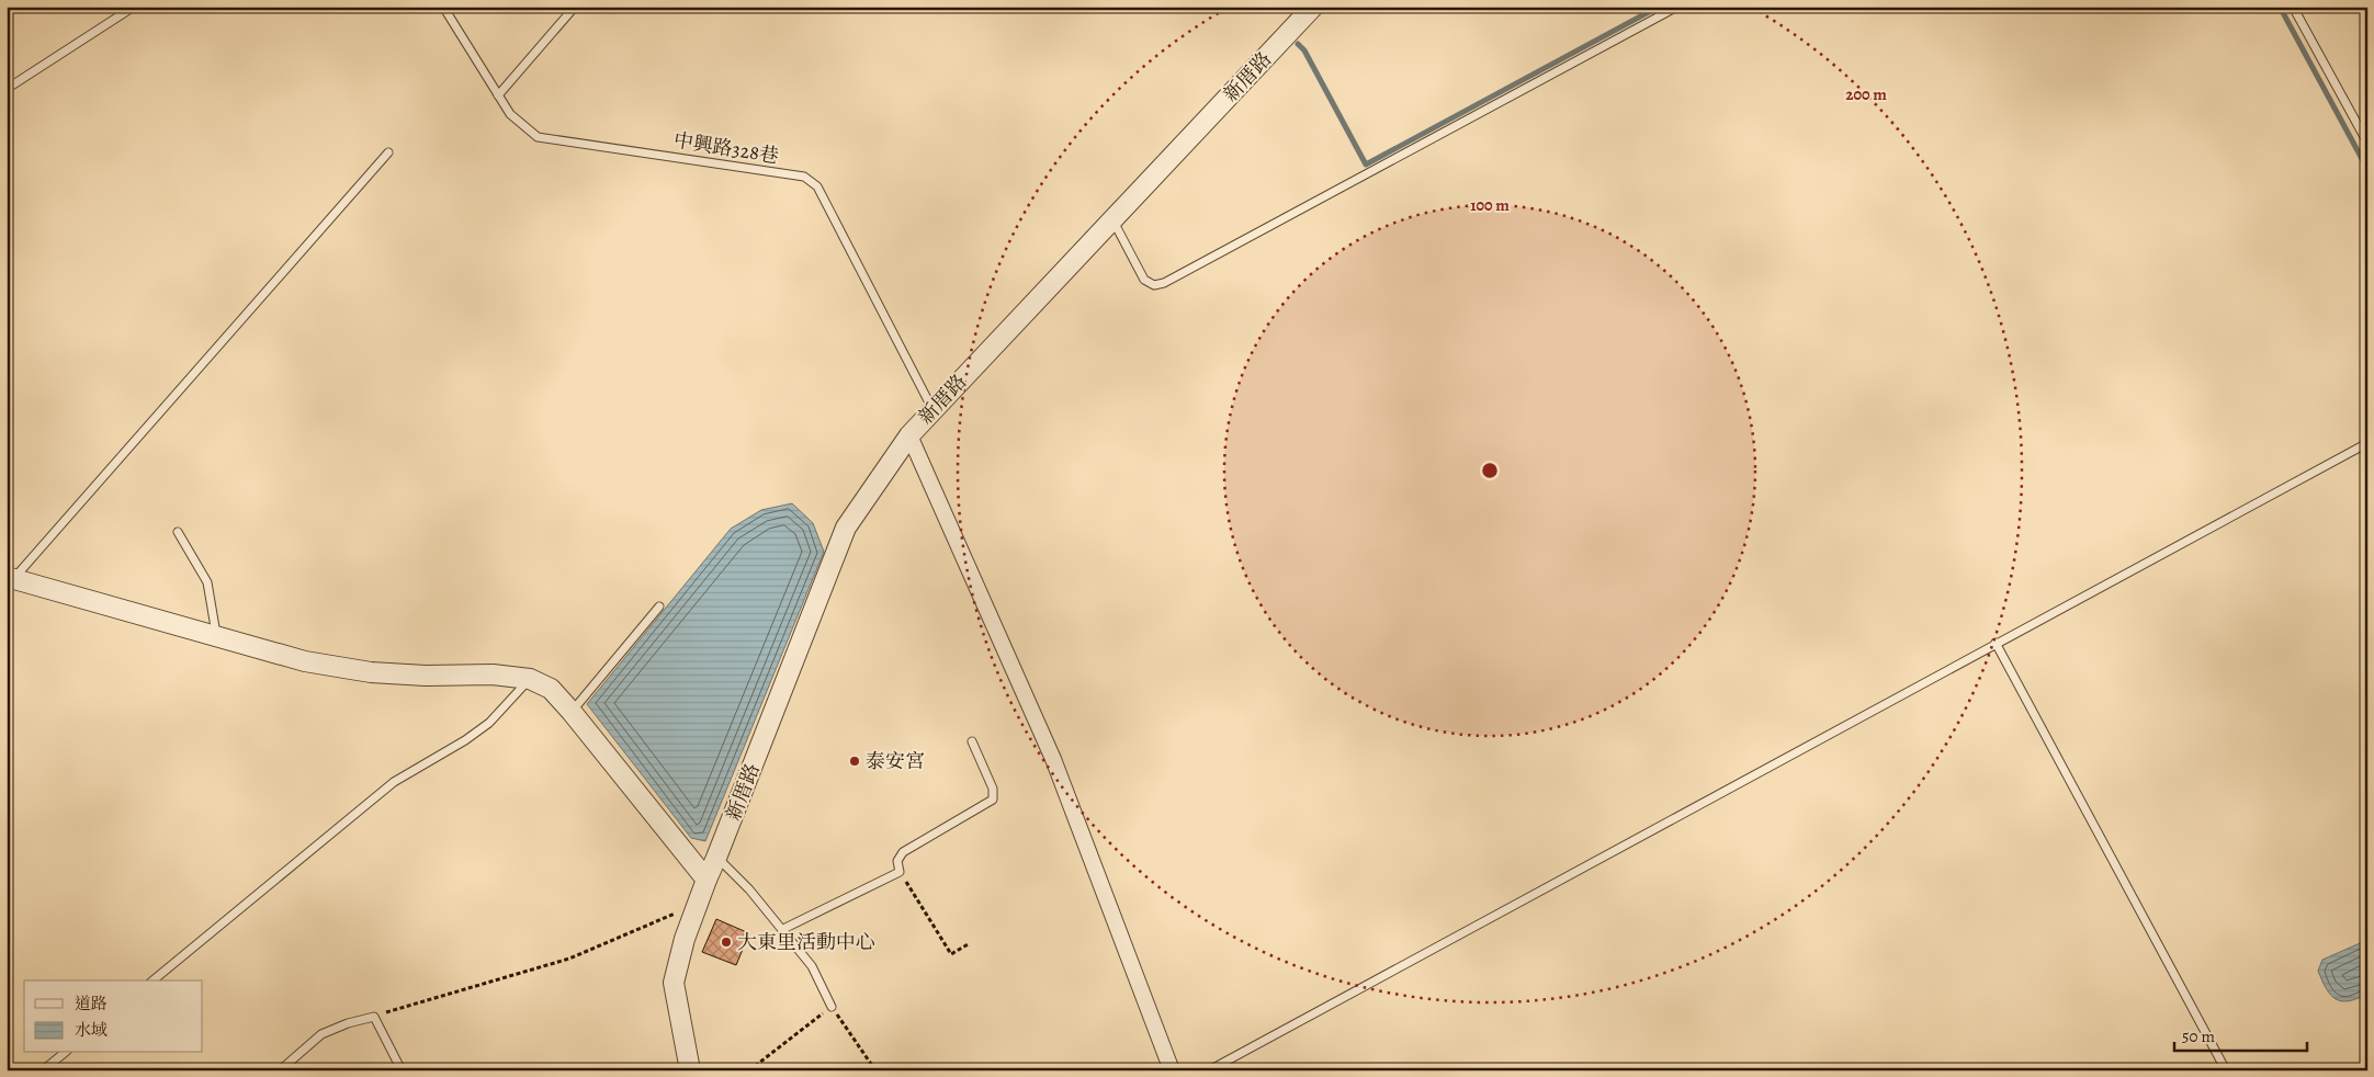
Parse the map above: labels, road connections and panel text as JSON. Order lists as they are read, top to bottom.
{
  "streets": {
    "street": ["新厝路"],
    "lane": ["中興路328巷"]
  },
  "crossings": [
    ["新厝路", "中興路328巷"]
  ],
  "places": ["泰安宮", "大東里活動中心"],
  "legend": ["道路", "水域"],
  "scale_bar": "50 m",
  "rings": ["200 m", "100 m"]
}
